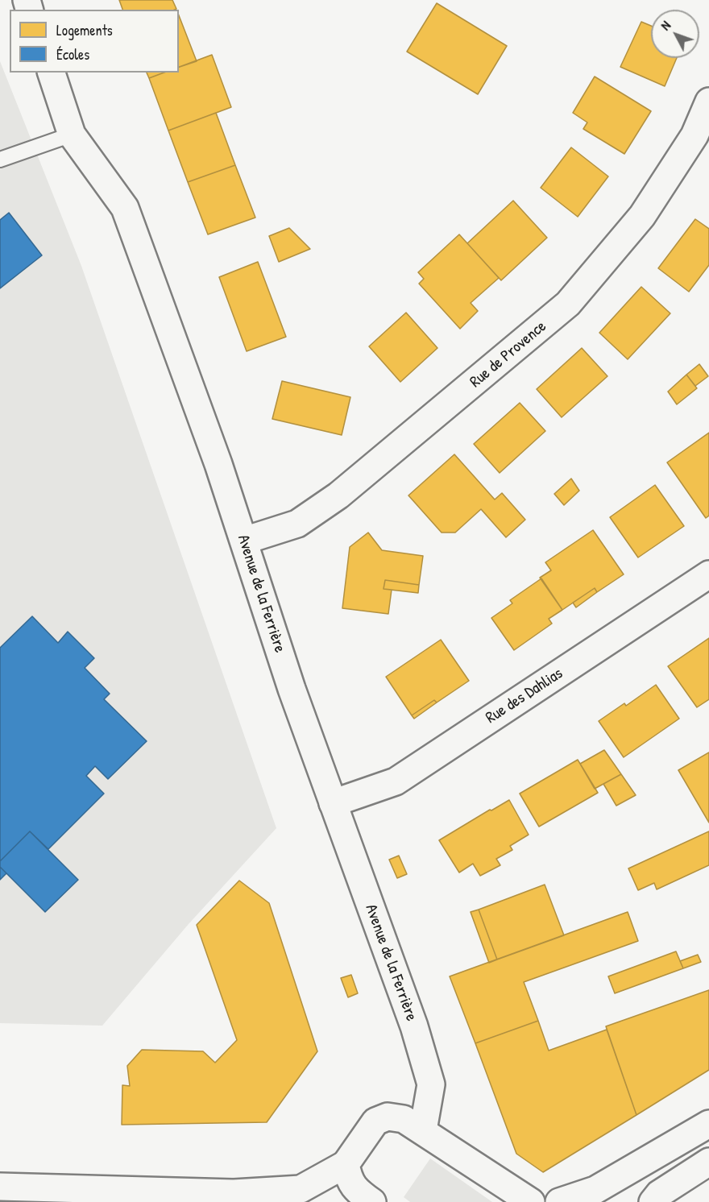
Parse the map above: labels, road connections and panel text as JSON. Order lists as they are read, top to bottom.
{
  "streets": {
    "street": ["Rue de Provence", "Avenue de la Ferrière", "Rue des Dahlias"]
  },
  "crossings": [
    ["Rue de Provence", "Avenue de la Ferrière"],
    ["Avenue de la Ferrière", "Rue des Dahlias"]
  ],
  "legend": ["Logements", "Écoles"],
  "north": "top left"
}
